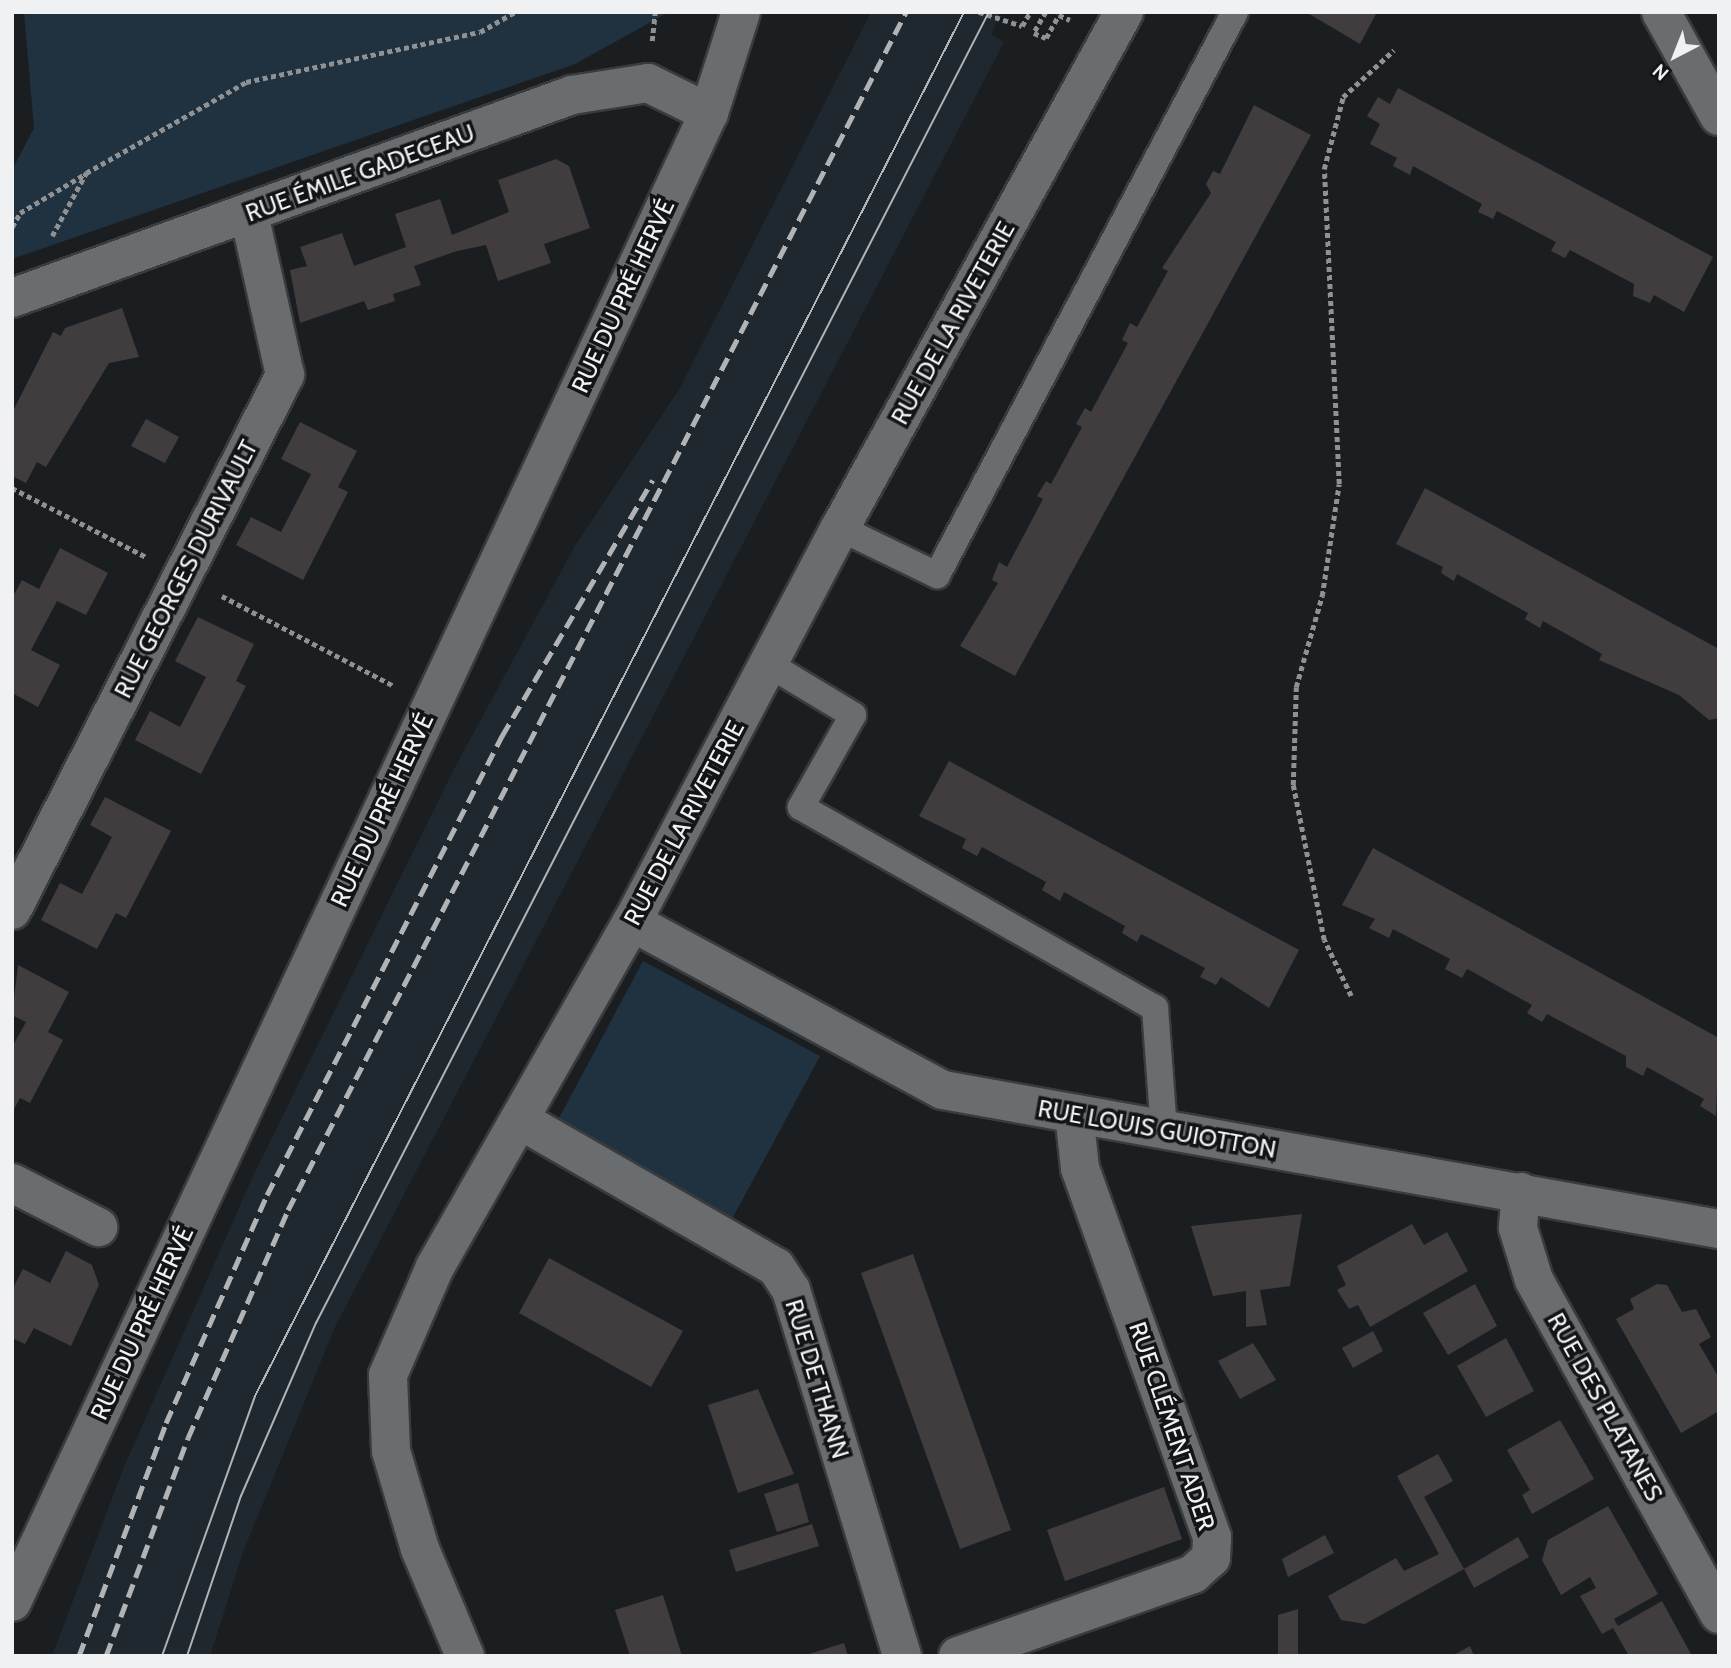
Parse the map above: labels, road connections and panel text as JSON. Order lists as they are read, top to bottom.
{
  "streets": {
    "street": [
      "RUE ÉMILE GADECEAU",
      "RUE DU PRÉ HERVÉ",
      "RUE DE LA RIVETERIE",
      "RUE GEORGES DURIVAULT",
      "RUE LOUIS GUIOTTON",
      "RUE DE THANN",
      "RUE DES PLATANES",
      "RUE CLÉMENT ADER"
    ]
  },
  "crossings": [
    ["RUE ÉMILE GADECEAU", "RUE DU PRÉ HERVÉ"],
    ["RUE ÉMILE GADECEAU", "RUE GEORGES DURIVAULT"],
    ["RUE DE LA RIVETERIE", "RUE LOUIS GUIOTTON"],
    ["RUE DE LA RIVETERIE", "RUE DE THANN"],
    ["RUE LOUIS GUIOTTON", "RUE DES PLATANES"],
    ["RUE LOUIS GUIOTTON", "RUE CLÉMENT ADER"]
  ],
  "north": "bottom left"
}
